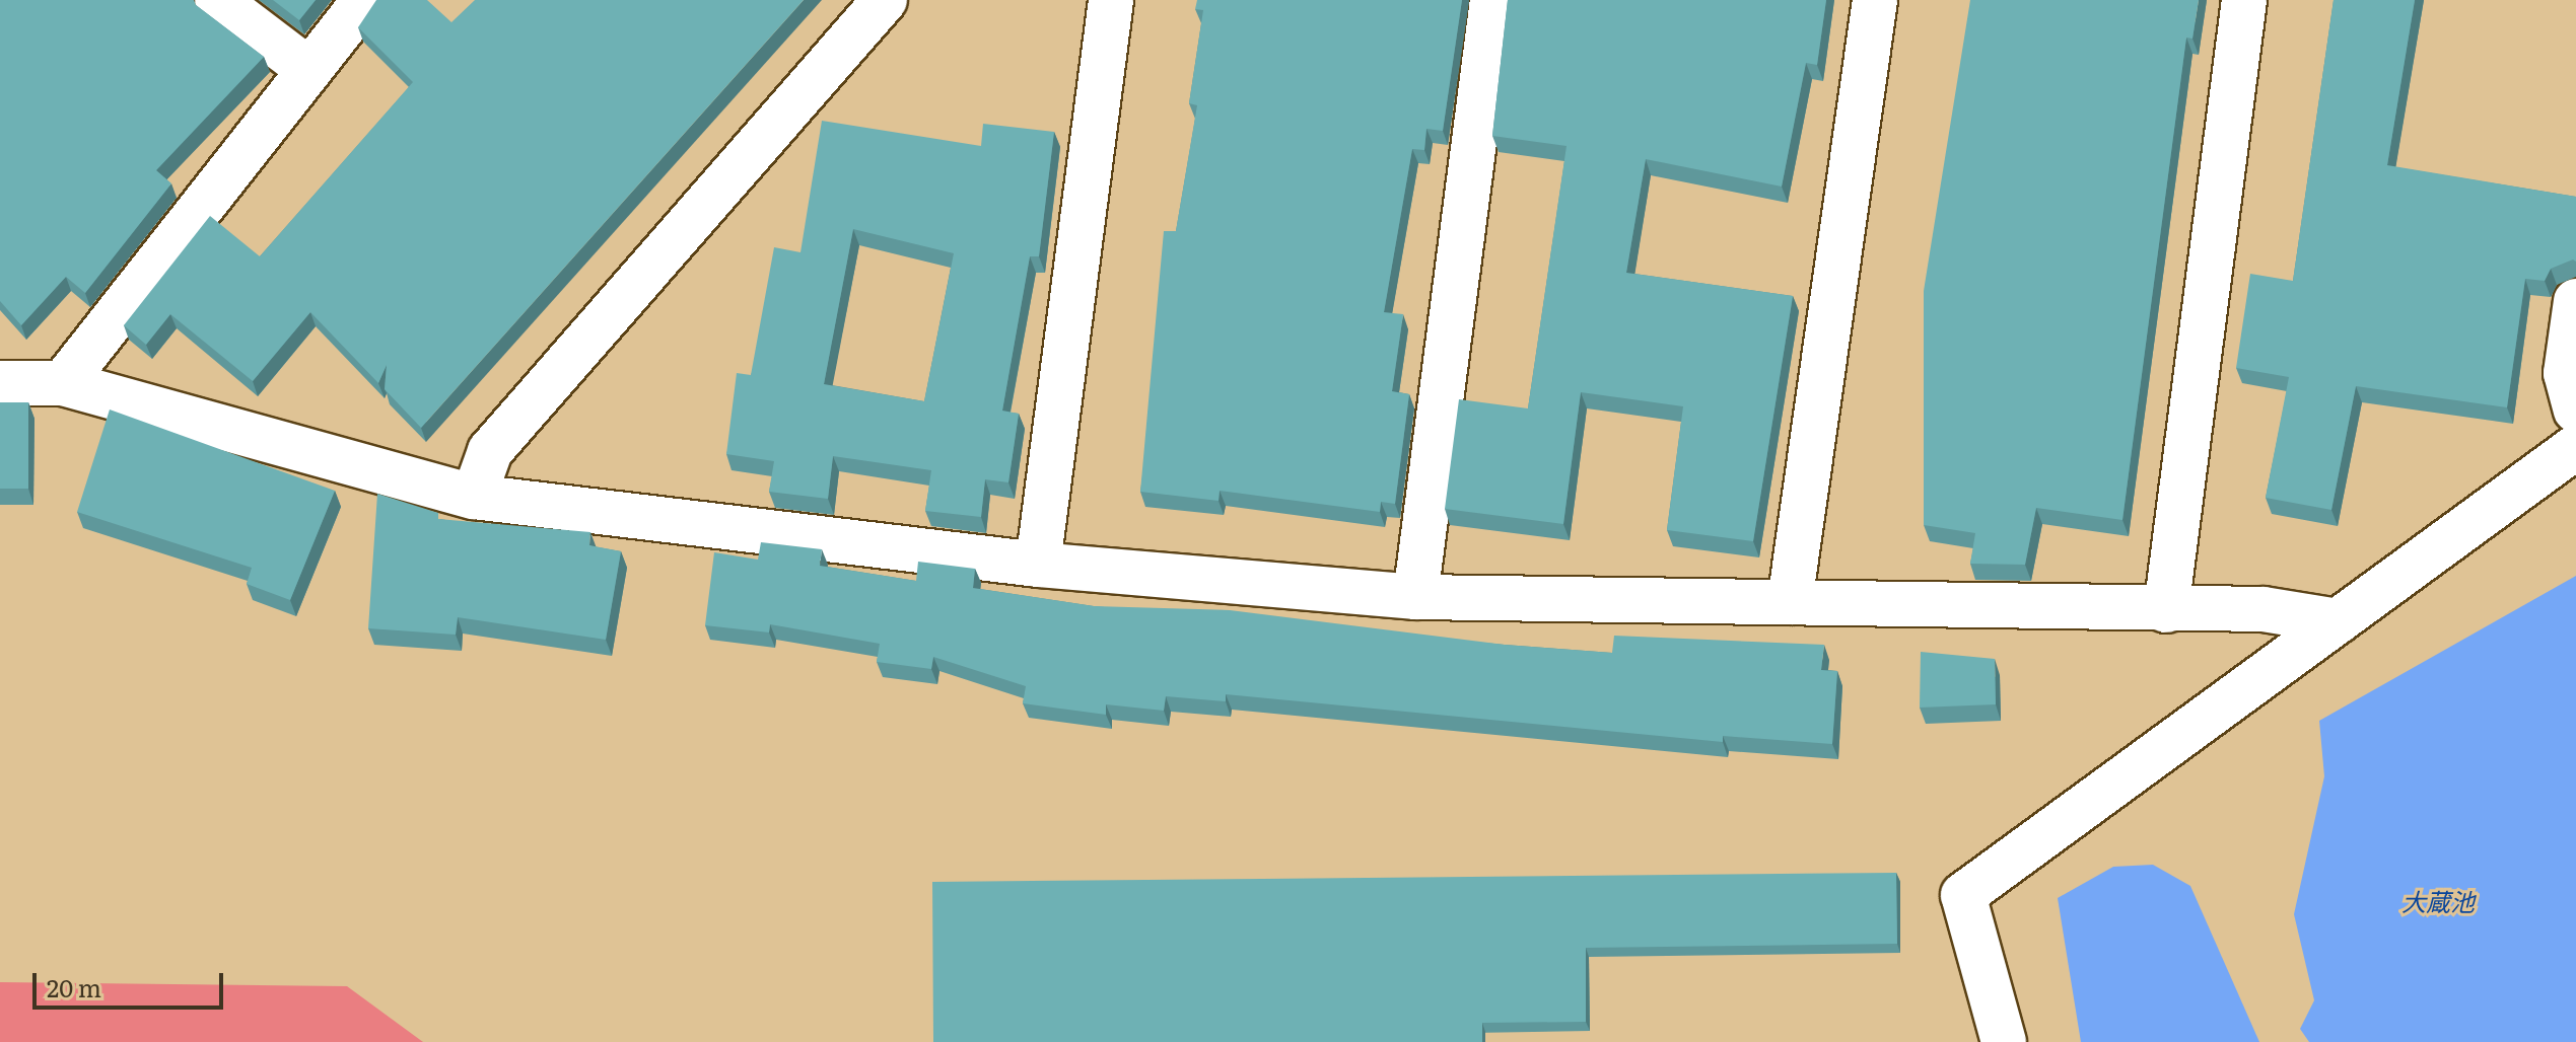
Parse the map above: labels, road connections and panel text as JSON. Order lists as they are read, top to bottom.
{
  "water": ["大蔵池"],
  "scale_bar": "20 m"
}
